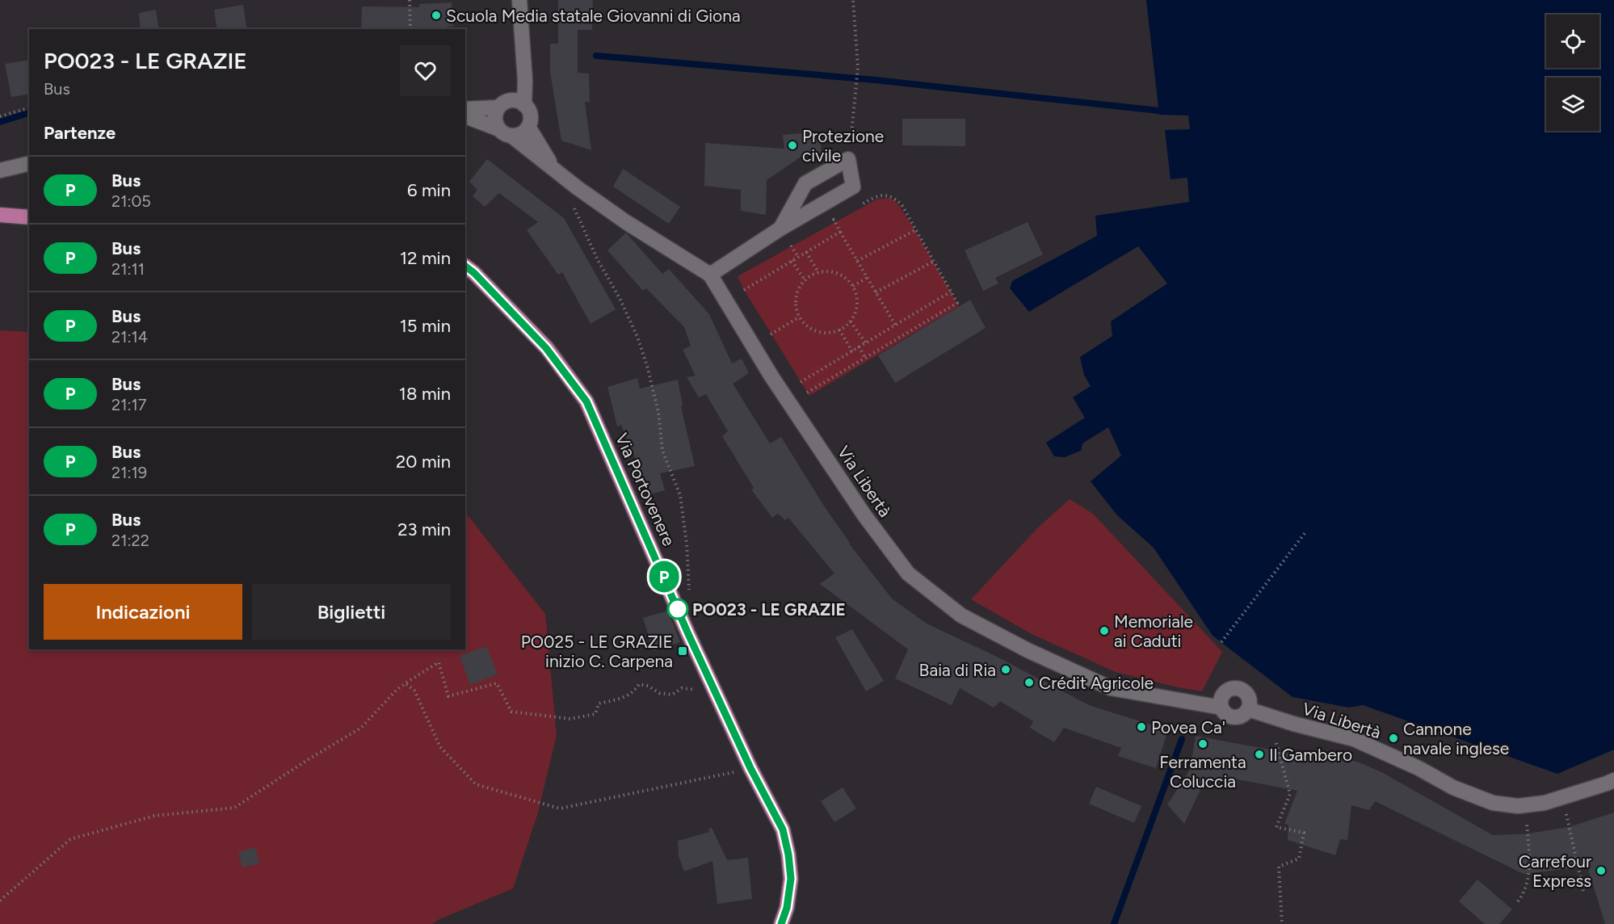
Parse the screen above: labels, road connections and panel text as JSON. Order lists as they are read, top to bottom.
{
  "streets": {
    "main road": ["Via Portovenere"],
    "street": ["Via Libertà"]
  },
  "places": {
    "other": [
      "Scuola Media statale Giovanni di Giona",
      "Protezione civile",
      "PO023 - LE GRAZIE",
      "Memoriale ai Caduti",
      "Baia di Ria",
      "Crédit Agricole",
      "Povea Ca'",
      "Cannone navale inglese",
      "Ferramenta Coluccia",
      "Il Gambero",
      "Carrefour Express"
    ],
    "transit": ["PO025 - LE GRAZIE inizio C. Carpena"]
  },
  "lines": ["bus line P"],
  "page": {
    "on_map": "P",
    "heading": [
      ["PO023 - LE GRAZIE", "Bus"],
      "Partenze"
    ],
    "list": [
      {
        "mark": "P",
        "name": "Bus",
        "note": "21:05",
        "value": "6 min"
      },
      {
        "mark": "P",
        "name": "Bus",
        "note": "21:11",
        "value": "12 min"
      },
      {
        "mark": "P",
        "name": "Bus",
        "note": "21:14",
        "value": "15 min"
      },
      {
        "mark": "P",
        "name": "Bus",
        "note": "21:17",
        "value": "18 min"
      },
      {
        "mark": "P",
        "name": "Bus",
        "note": "21:19",
        "value": "20 min"
      },
      {
        "mark": "P",
        "name": "Bus",
        "note": "21:22",
        "value": "23 min"
      }
    ],
    "buttons": ["Indicazioni", "Biglietti"]
  }
}
